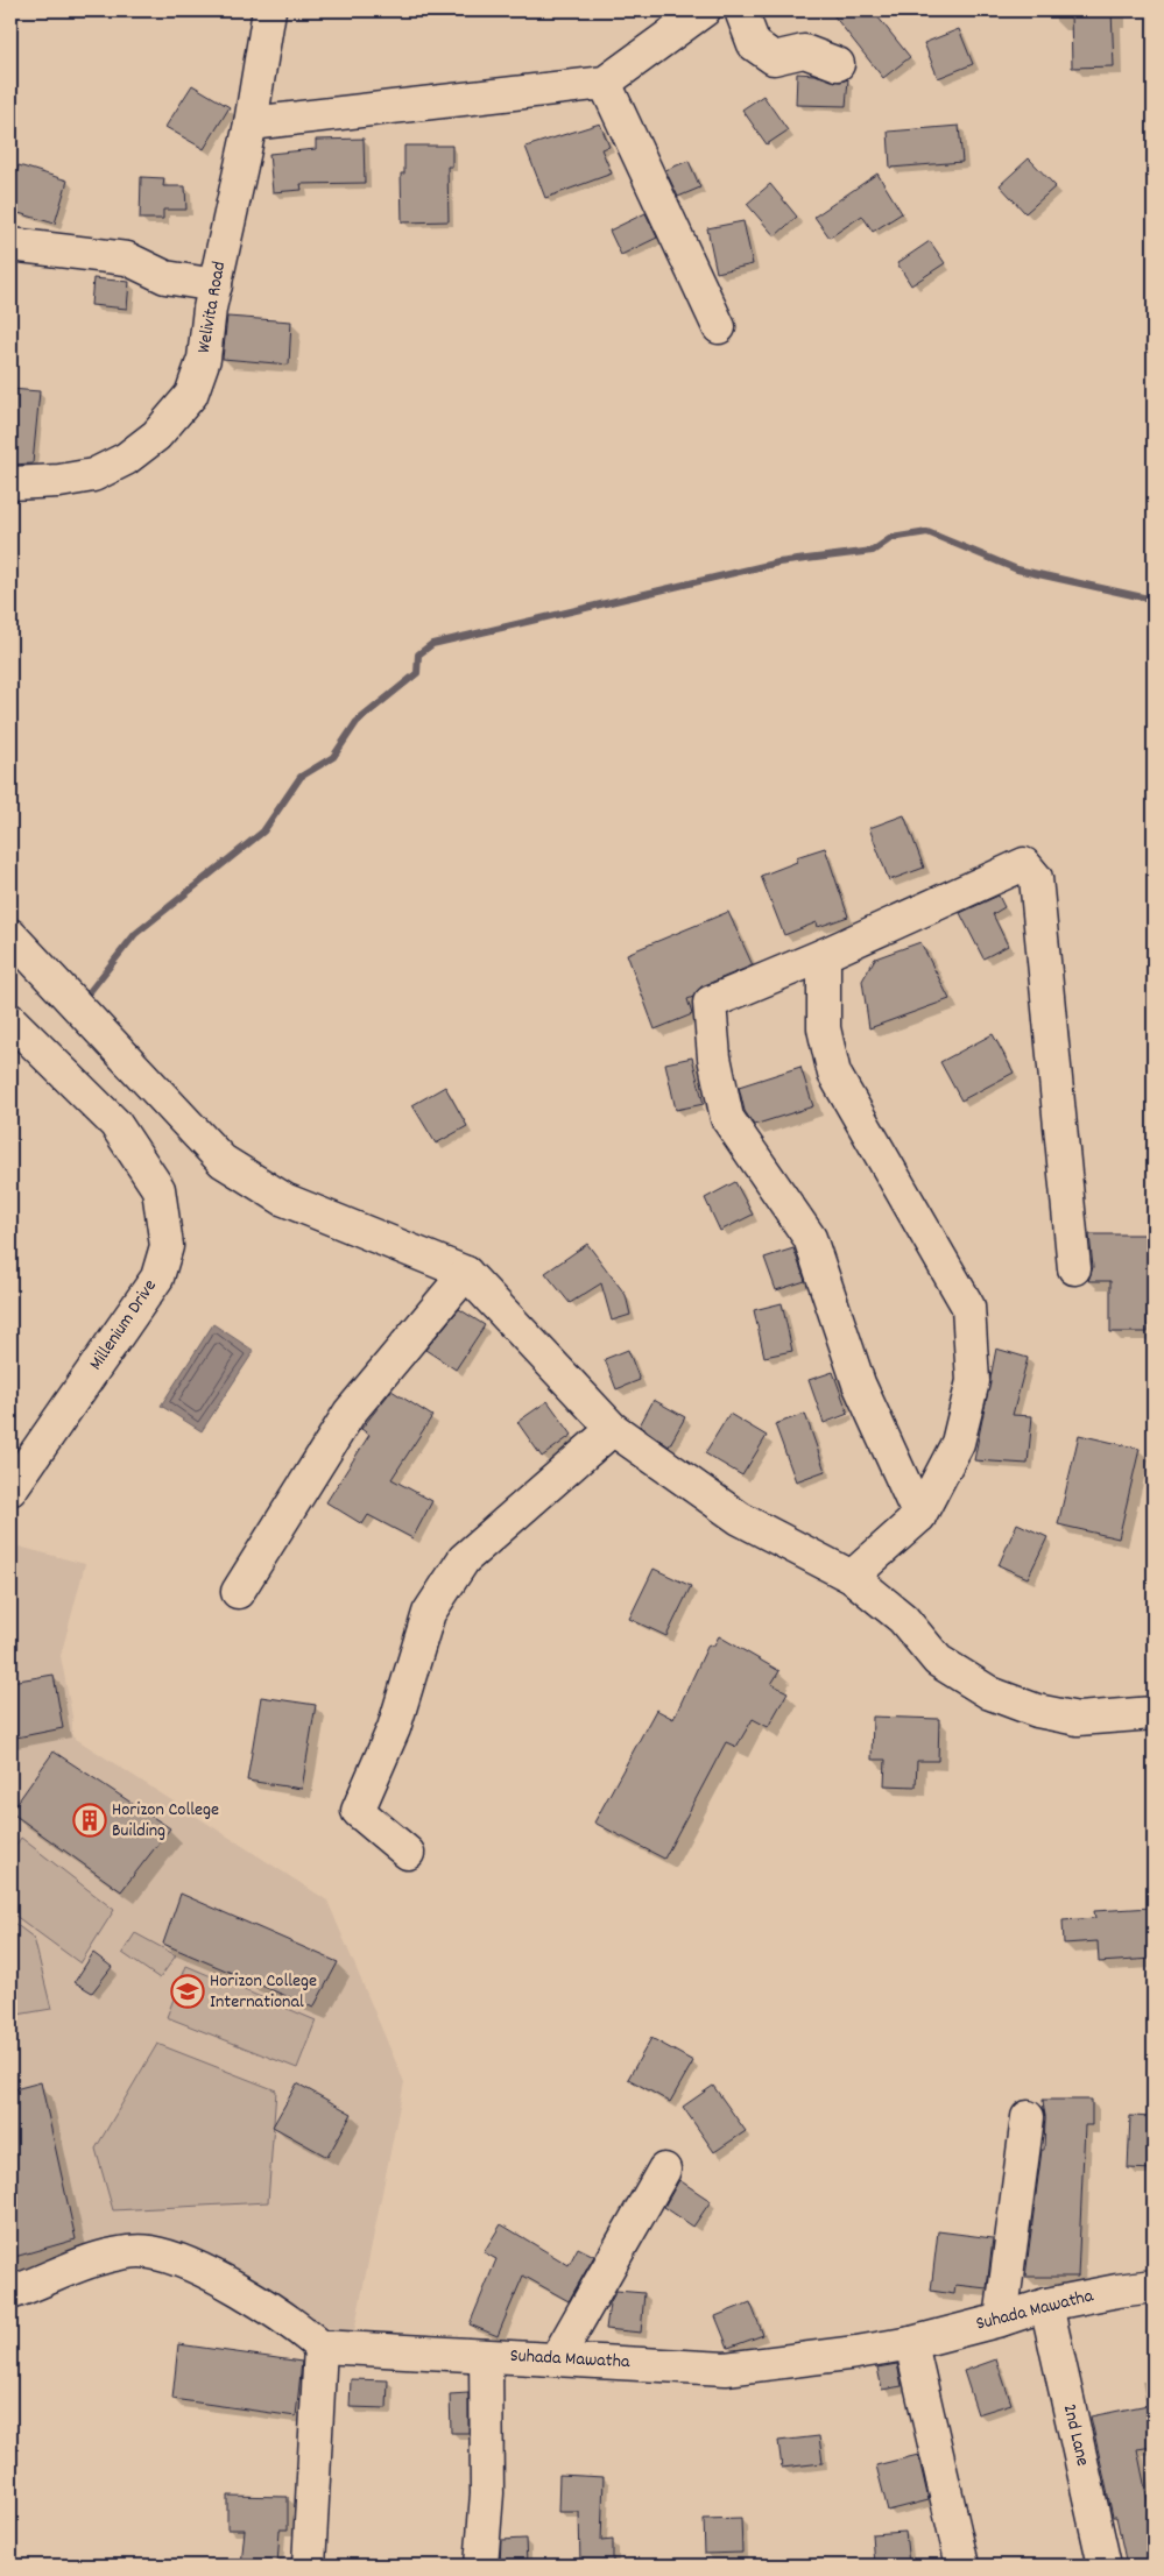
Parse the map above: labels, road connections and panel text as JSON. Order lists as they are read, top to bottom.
{
  "streets": {
    "street": [
      "Welivita Road",
      "Millenium Drive",
      "Suhada Mawatha",
      "2nd Lane"
    ]
  },
  "crossings": [
    ["Suhada Mawatha", "2nd Lane"]
  ],
  "places": {
    "building": ["Horizon College Building"],
    "school or university": ["Horizon College International"]
  }
}
